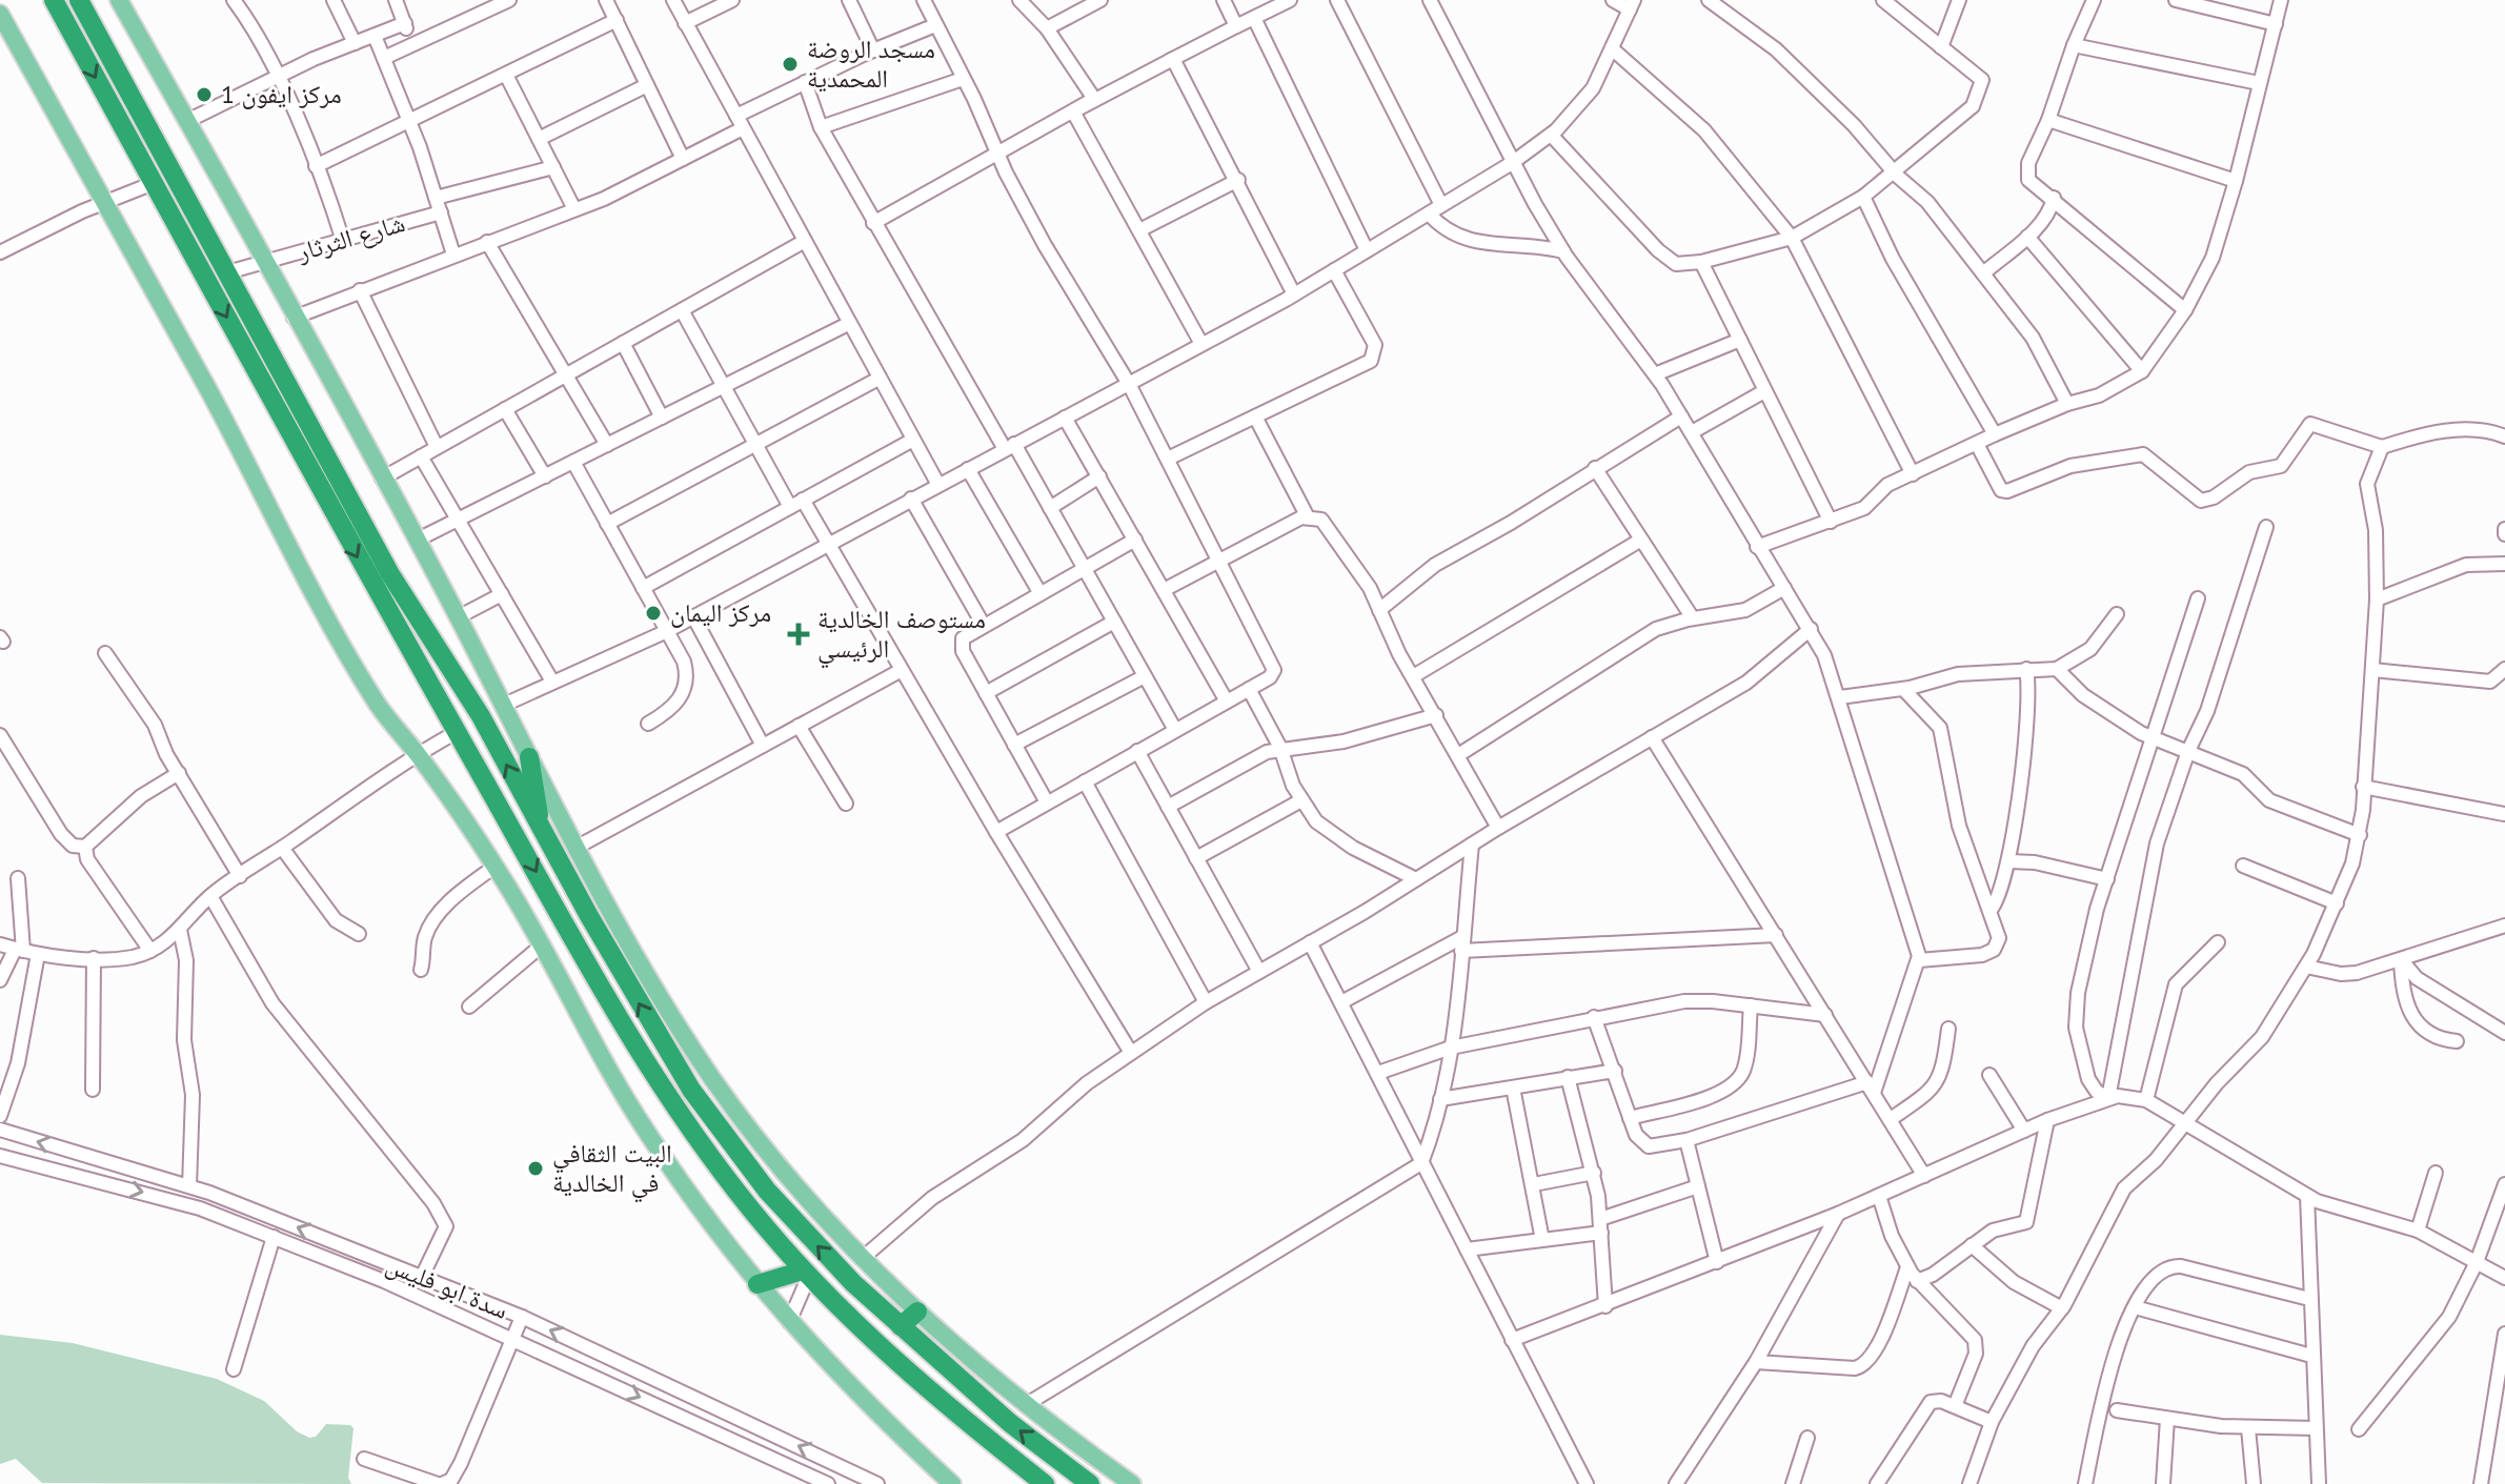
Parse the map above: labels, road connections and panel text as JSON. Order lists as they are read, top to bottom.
{
  "streets": {
    "street": ["شارع الثرثار", "سدة ابو فليس"]
  },
  "places": {
    "other": [
      "مسجد الروضة المحمدية",
      "مركز ايفون 1",
      "مركز اليمان",
      "البيت الثقافي في الخالدية"
    ],
    "health": ["مستوصف الخالدية الرئيسي"]
  }
}
